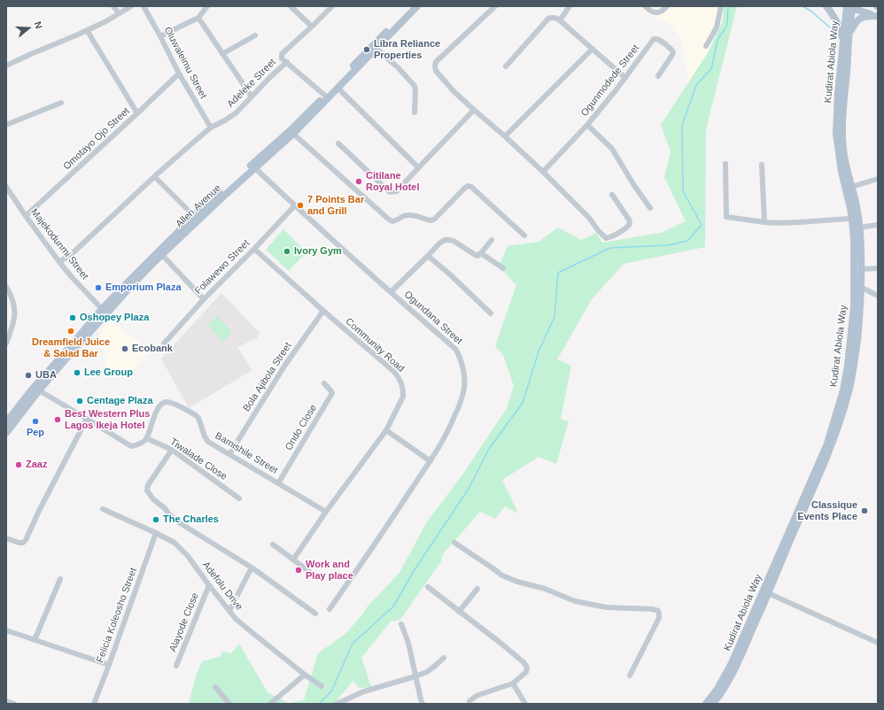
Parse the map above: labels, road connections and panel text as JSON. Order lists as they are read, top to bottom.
{
  "streets": {
    "main road": ["Kudirat Abiola Way", "Allen Avenue"],
    "street": [
      "Oluwaleimu Street",
      "Ogunmodede Street",
      "Adeleke Street",
      "Omotayo Ojo Street",
      "Majekodunmi Street",
      "Folawewo Street",
      "Ogundana Street",
      "Community Road",
      "Bola Ajibola Street",
      "Ondo Close",
      "Bamishile Street",
      "Tiwalade Close",
      "Adefolu Drive",
      "Felicia Koleosho Street",
      "Alayode Close"
    ]
  },
  "crossings": [
    ["Oluwaleimu Street", "Adeleke Street"],
    ["Oluwaleimu Street", "Omotayo Ojo Street"],
    ["Adeleke Street", "Majekodunmi Street"],
    ["Omotayo Ojo Street", "Majekodunmi Street"],
    ["Allen Avenue", "Majekodunmi Street"],
    ["Allen Avenue", "Ogundana Street"],
    ["Folawewo Street", "Ogundana Street"],
    ["Folawewo Street", "Community Road"],
    ["Community Road", "Bola Ajibola Street"],
    ["Community Road", "Bamishile Street"],
    ["Bola Ajibola Street", "Bamishile Street"],
    ["Ondo Close", "Bamishile Street"],
    ["Bamishile Street", "Tiwalade Close"],
    ["Adefolu Drive", "Felicia Koleosho Street"],
    ["Adefolu Drive", "Alayode Close"]
  ],
  "places": [
    "Libra Reliance Properties",
    "Citilane Royal Hotel",
    "7 Points Bar and Grill",
    "Ivory Gym",
    "Emporium Plaza",
    "Oshopey Plaza",
    "Dreamfield Juice & Salad Bar",
    "Ecobank",
    "Lee Group",
    "UBA",
    "Centage Plaza",
    "Best Western Plus Lagos Ikeja Hotel",
    "Pep",
    "Zaaz",
    "Classique Events Place",
    "The Charles",
    "Work and Play place"
  ],
  "north": "right"
}
